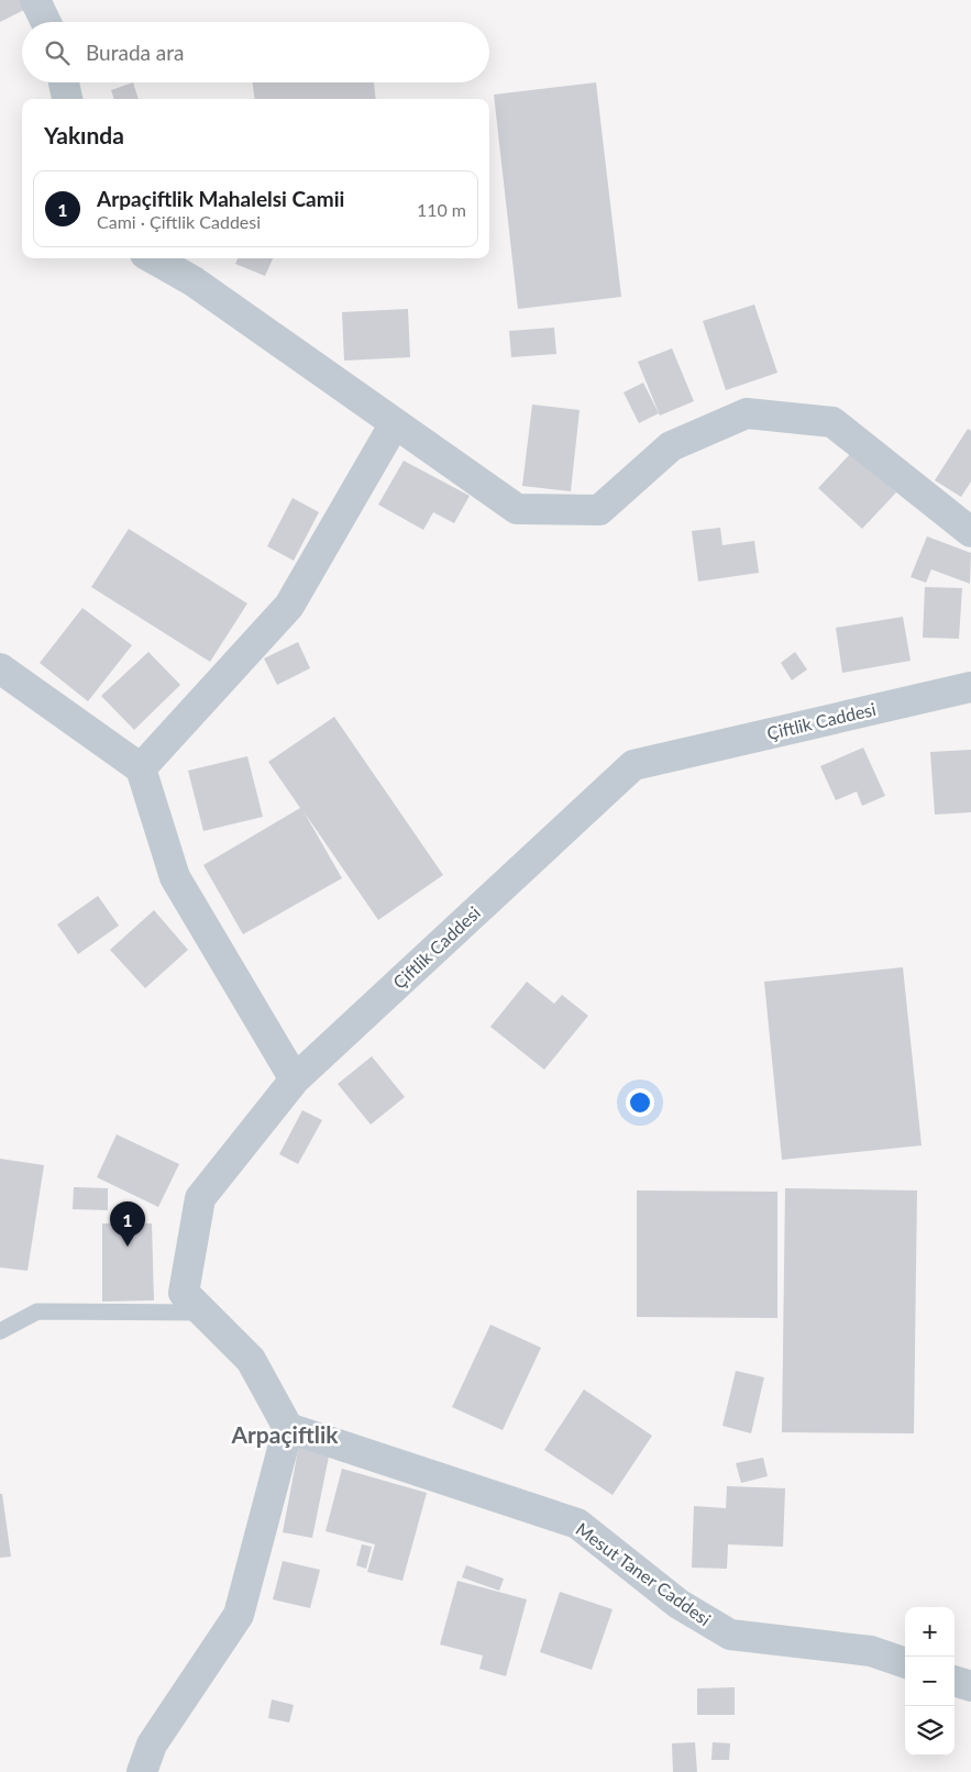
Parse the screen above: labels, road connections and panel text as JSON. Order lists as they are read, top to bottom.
{
  "streets": {
    "street": ["Çiftlik Caddesi", "Mesut Taner Caddesi"]
  },
  "crossings": [
    ["Çiftlik Caddesi", "Mesut Taner Caddesi"]
  ],
  "districts": ["Arpaçiftlik"],
  "page": {
    "search": "Burada ara",
    "heading": "Yakında",
    "list": [
      {
        "mark": "1",
        "name": "Arpaçiftlik Mahalelsi Camii",
        "note": "Cami · Çiftlik Caddesi",
        "value": "110 m"
      }
    ],
    "pins": "1",
    "map_buttons": ["+", "−"]
  }
}
